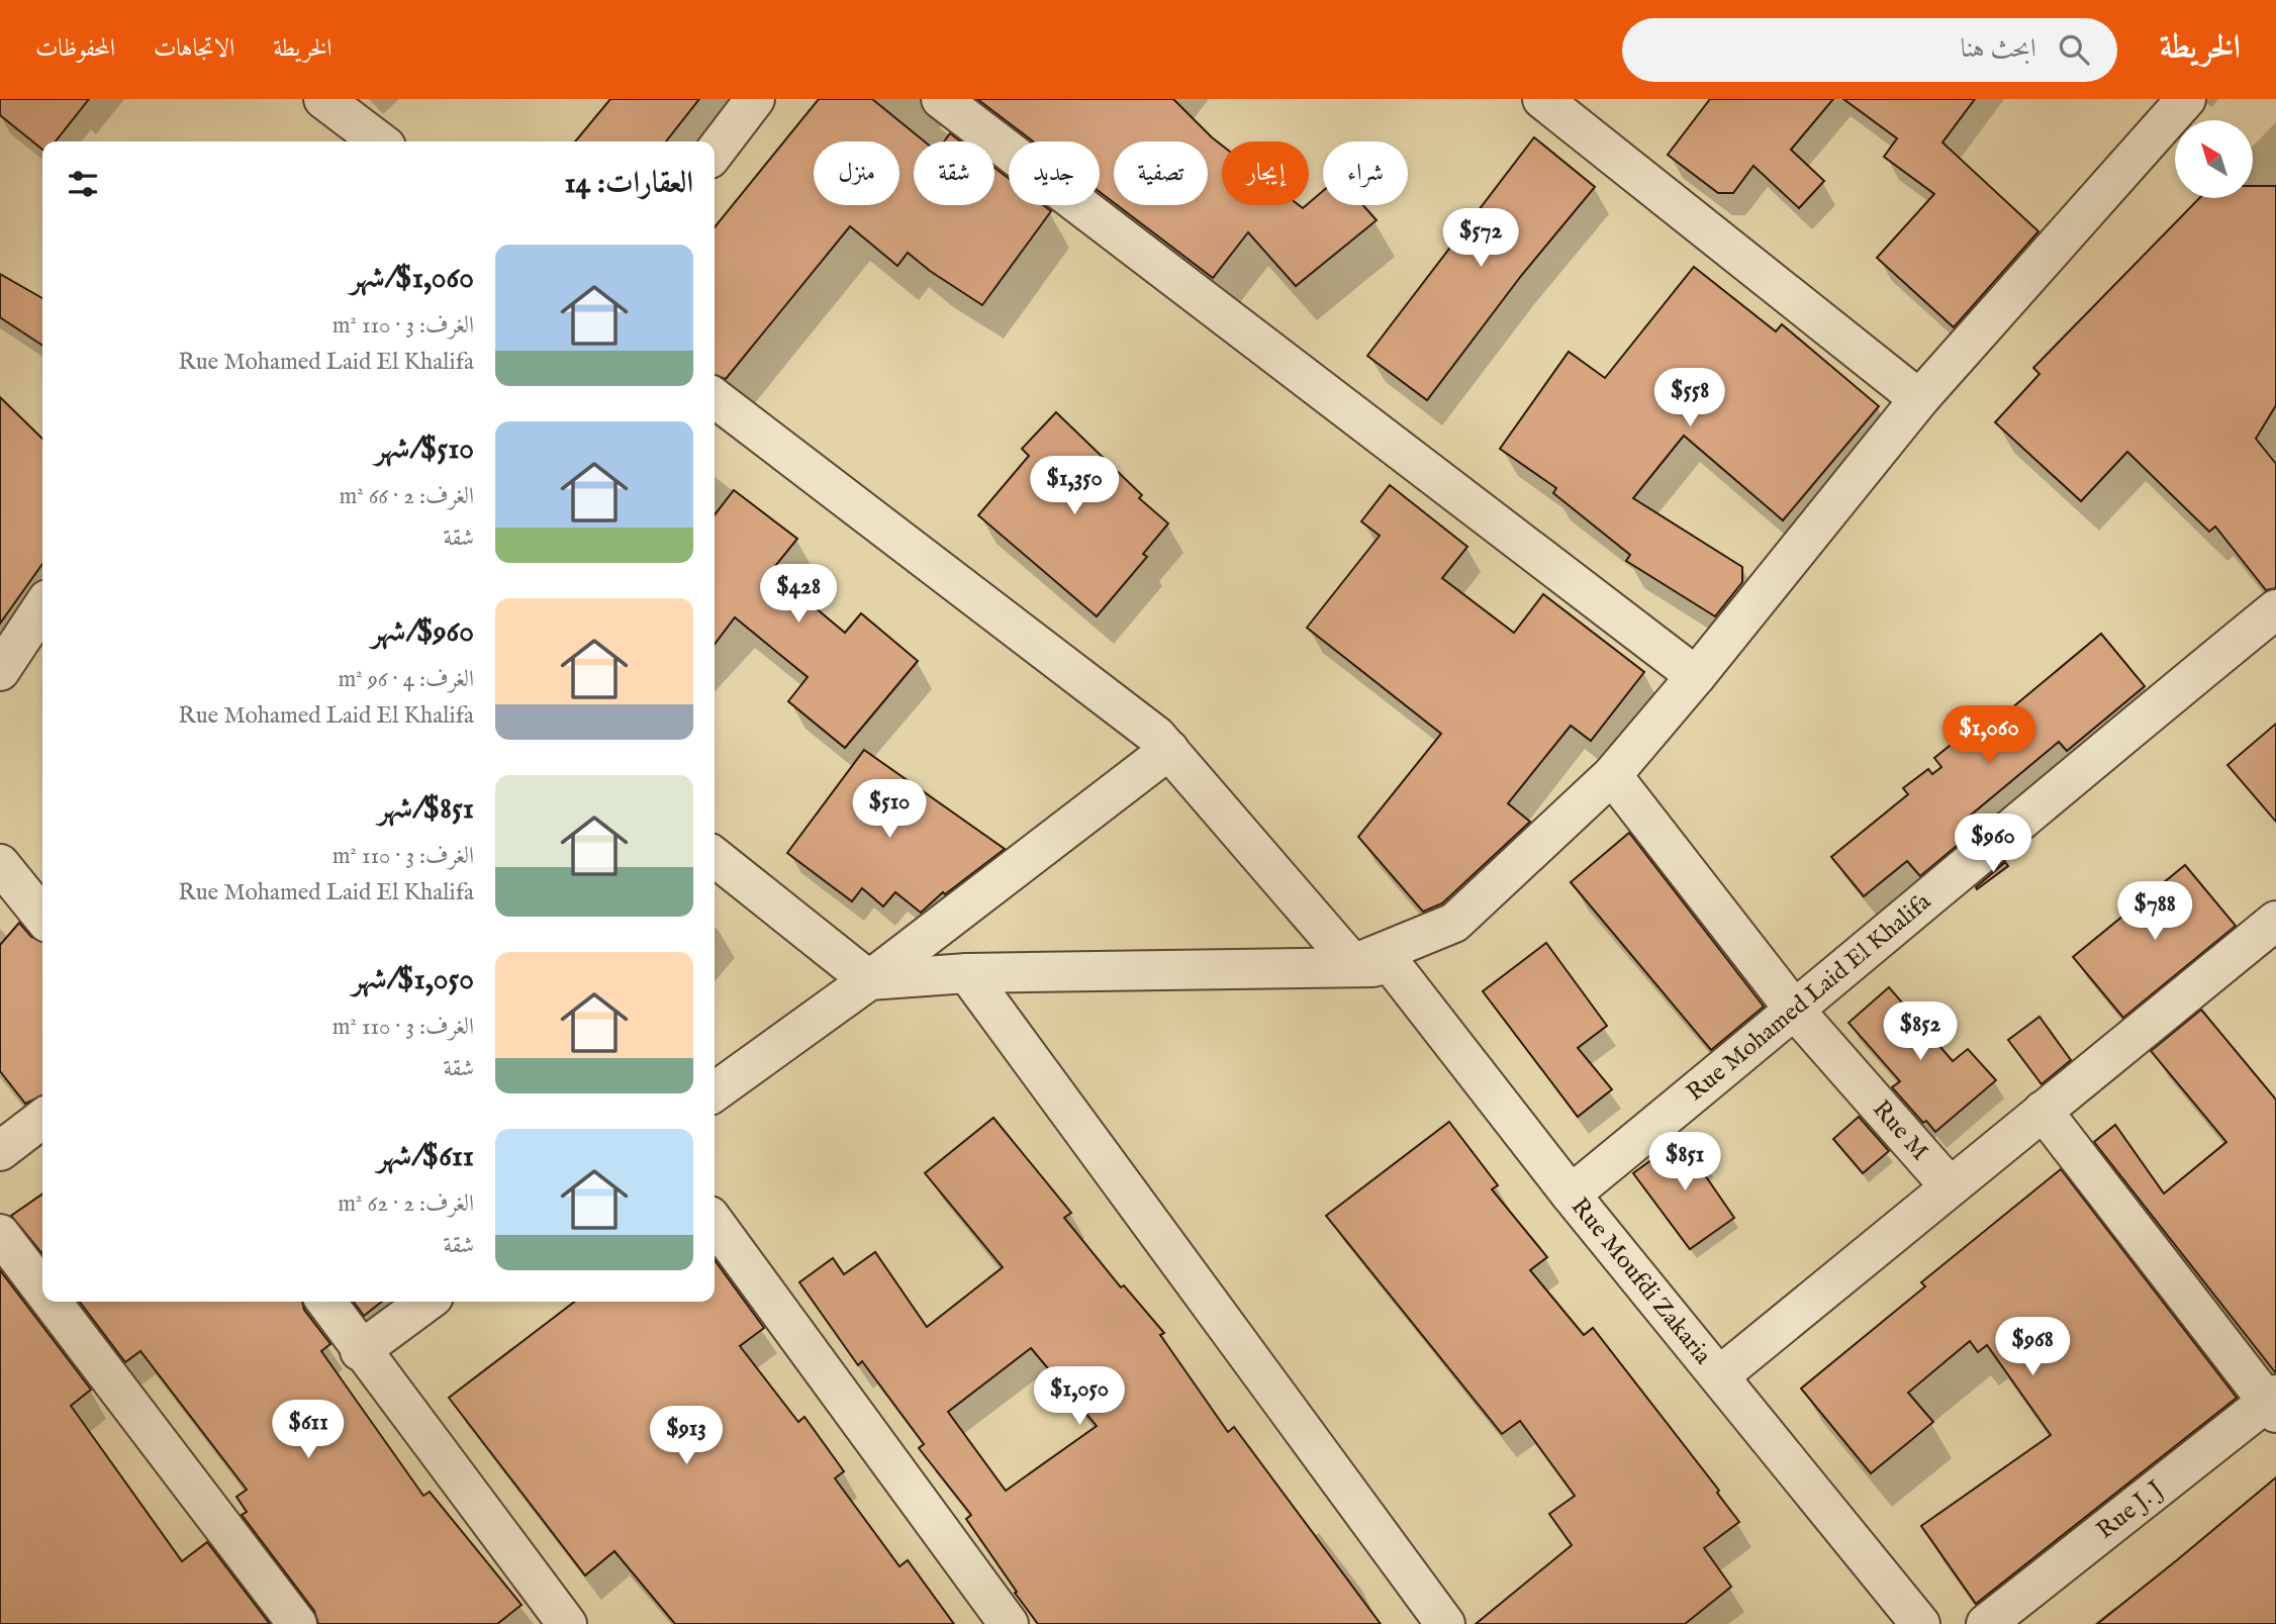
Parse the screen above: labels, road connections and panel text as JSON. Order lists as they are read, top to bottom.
{
  "streets": {
    "street": [
      "Rue Mohamed Laid El Khalifa",
      "Rue M",
      "Rue Moufdi Zakaria",
      "Rue J. J"
    ]
  },
  "crossings": [
    ["Rue Mohamed Laid El Khalifa", "Rue M"],
    ["Rue Mohamed Laid El Khalifa", "Rue Moufdi Zakaria"]
  ],
  "north": "top left",
  "page": {
    "header": "الخريطة",
    "search": "ابحث هنا",
    "nav": ["الخريطة", "الاتجاهات", "المحفوظات"],
    "chip": [
      "شراء",
      "إيجار",
      "تصفية",
      "جديد",
      "شقة",
      "منزل"
    ],
    "heading": "العقارات: 14",
    "price": [
      "$572",
      "$558",
      "$1,350",
      "$428",
      "$1,060",
      "$510",
      "$960",
      "$788",
      "$852",
      "$851",
      "$968",
      "$1,050",
      "$611",
      "$913"
    ],
    "list": [
      {
        "name": "$1,060/شهر",
        "note": "الغرف: 3 · 110 m² · Rue Mohamed Laid El Khalifa"
      },
      {
        "name": "$510/شهر",
        "note": "الغرف: 2 · 66 m² · شقة"
      },
      {
        "name": "$960/شهر",
        "note": "الغرف: 4 · 96 m² · Rue Mohamed Laid El Khalifa"
      },
      {
        "name": "$851/شهر",
        "note": "الغرف: 3 · 110 m² · Rue Mohamed Laid El Khalifa"
      },
      {
        "name": "$1,050/شهر",
        "note": "الغرف: 3 · 110 m² · شقة"
      },
      {
        "name": "$611/شهر",
        "note": "الغرف: 2 · 62 m² · شقة"
      }
    ]
  }
}
